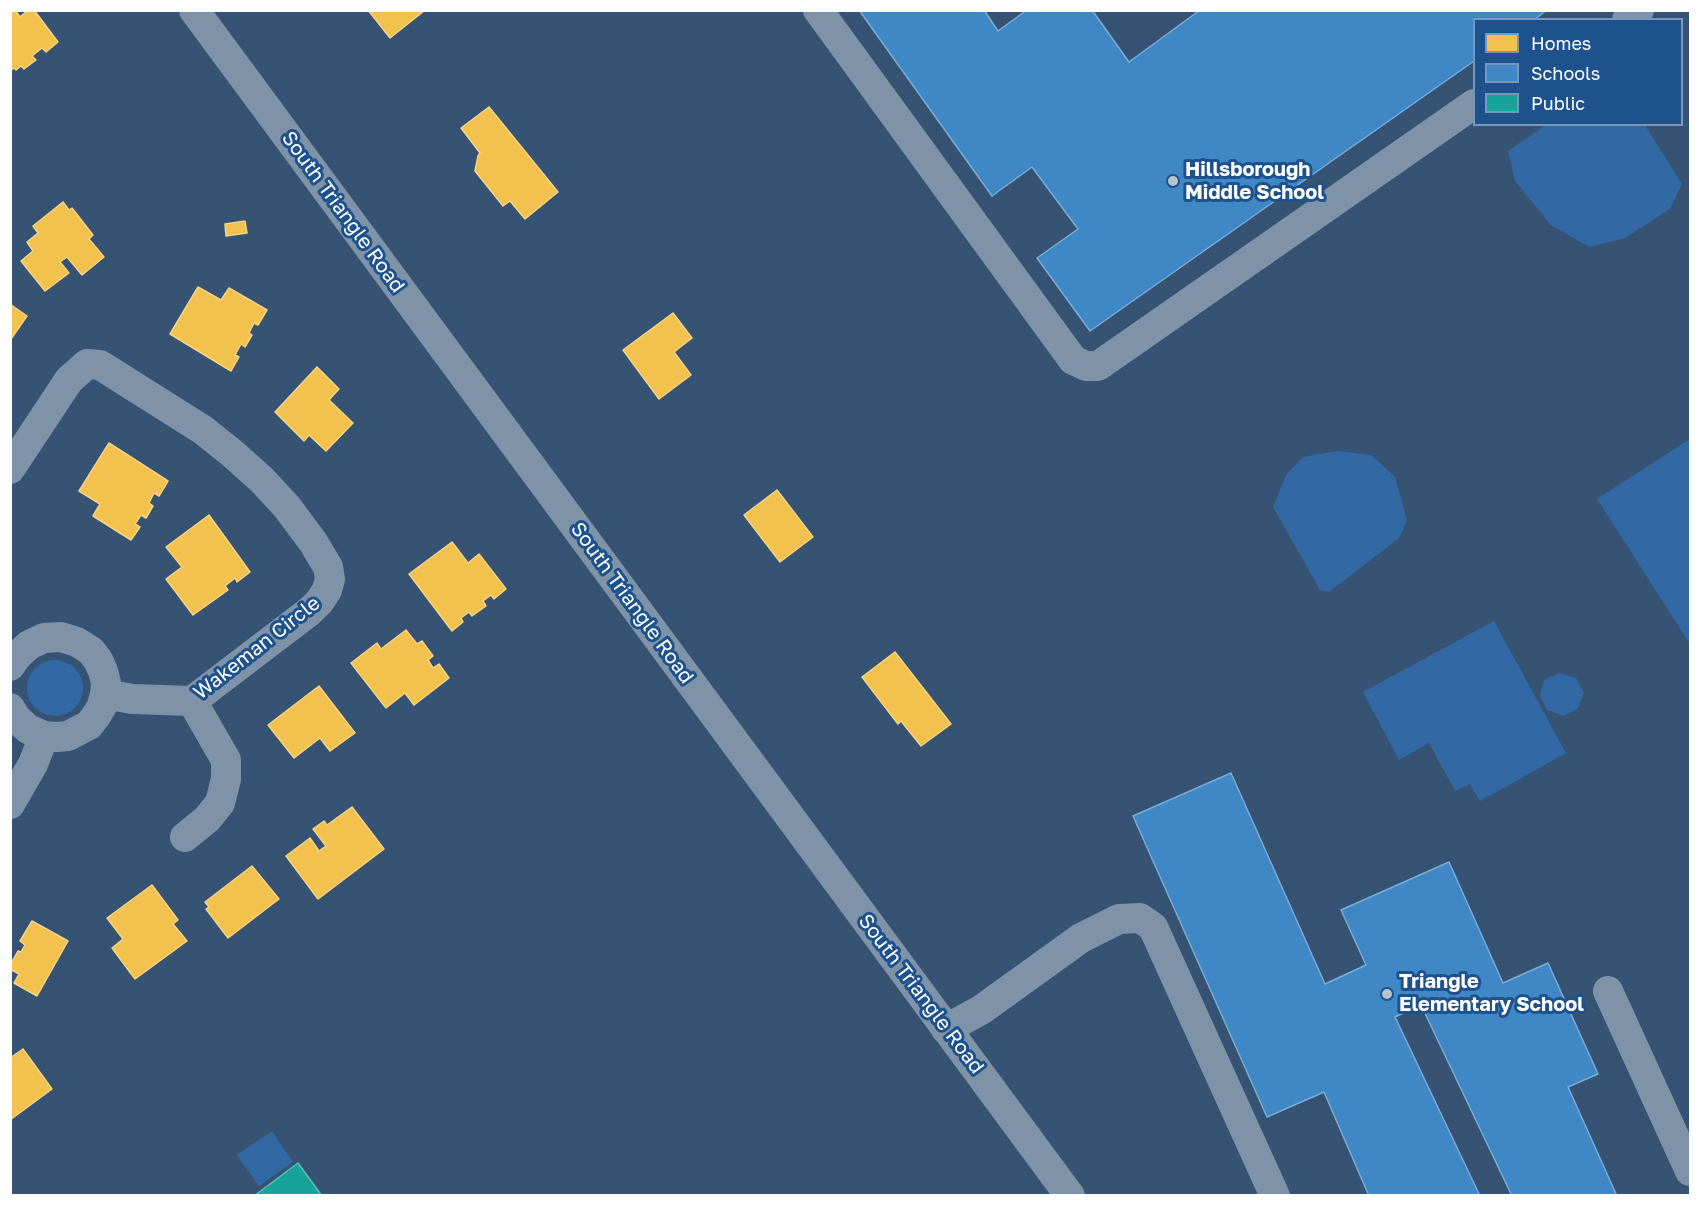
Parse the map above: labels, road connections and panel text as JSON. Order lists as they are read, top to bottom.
{
  "streets": {
    "street": ["South Triangle Road", "Wakeman Circle"]
  },
  "places": ["Hillsborough Middle School", "Triangle Elementary School"],
  "legend": ["Homes", "Schools", "Public"]
}
